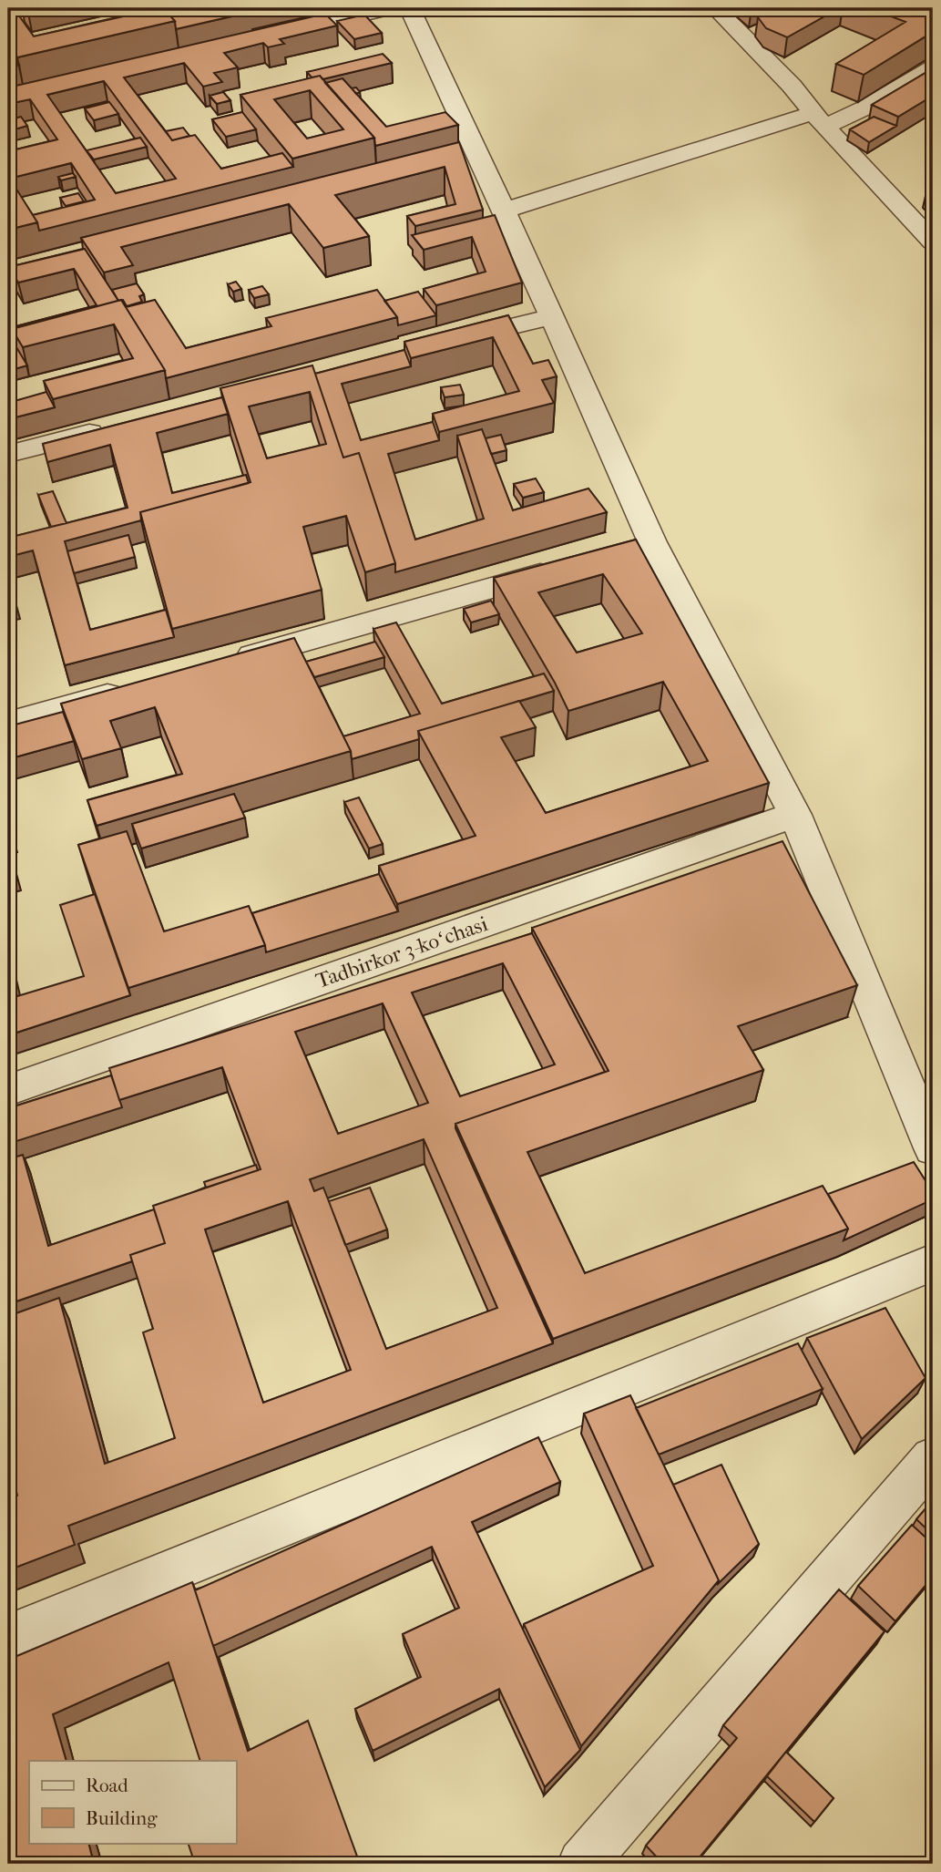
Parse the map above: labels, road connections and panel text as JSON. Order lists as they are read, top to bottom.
{
  "streets": {
    "street": ["Tadbirkor 3-koʻchasi"]
  },
  "legend": ["Road", "Building"]
}
